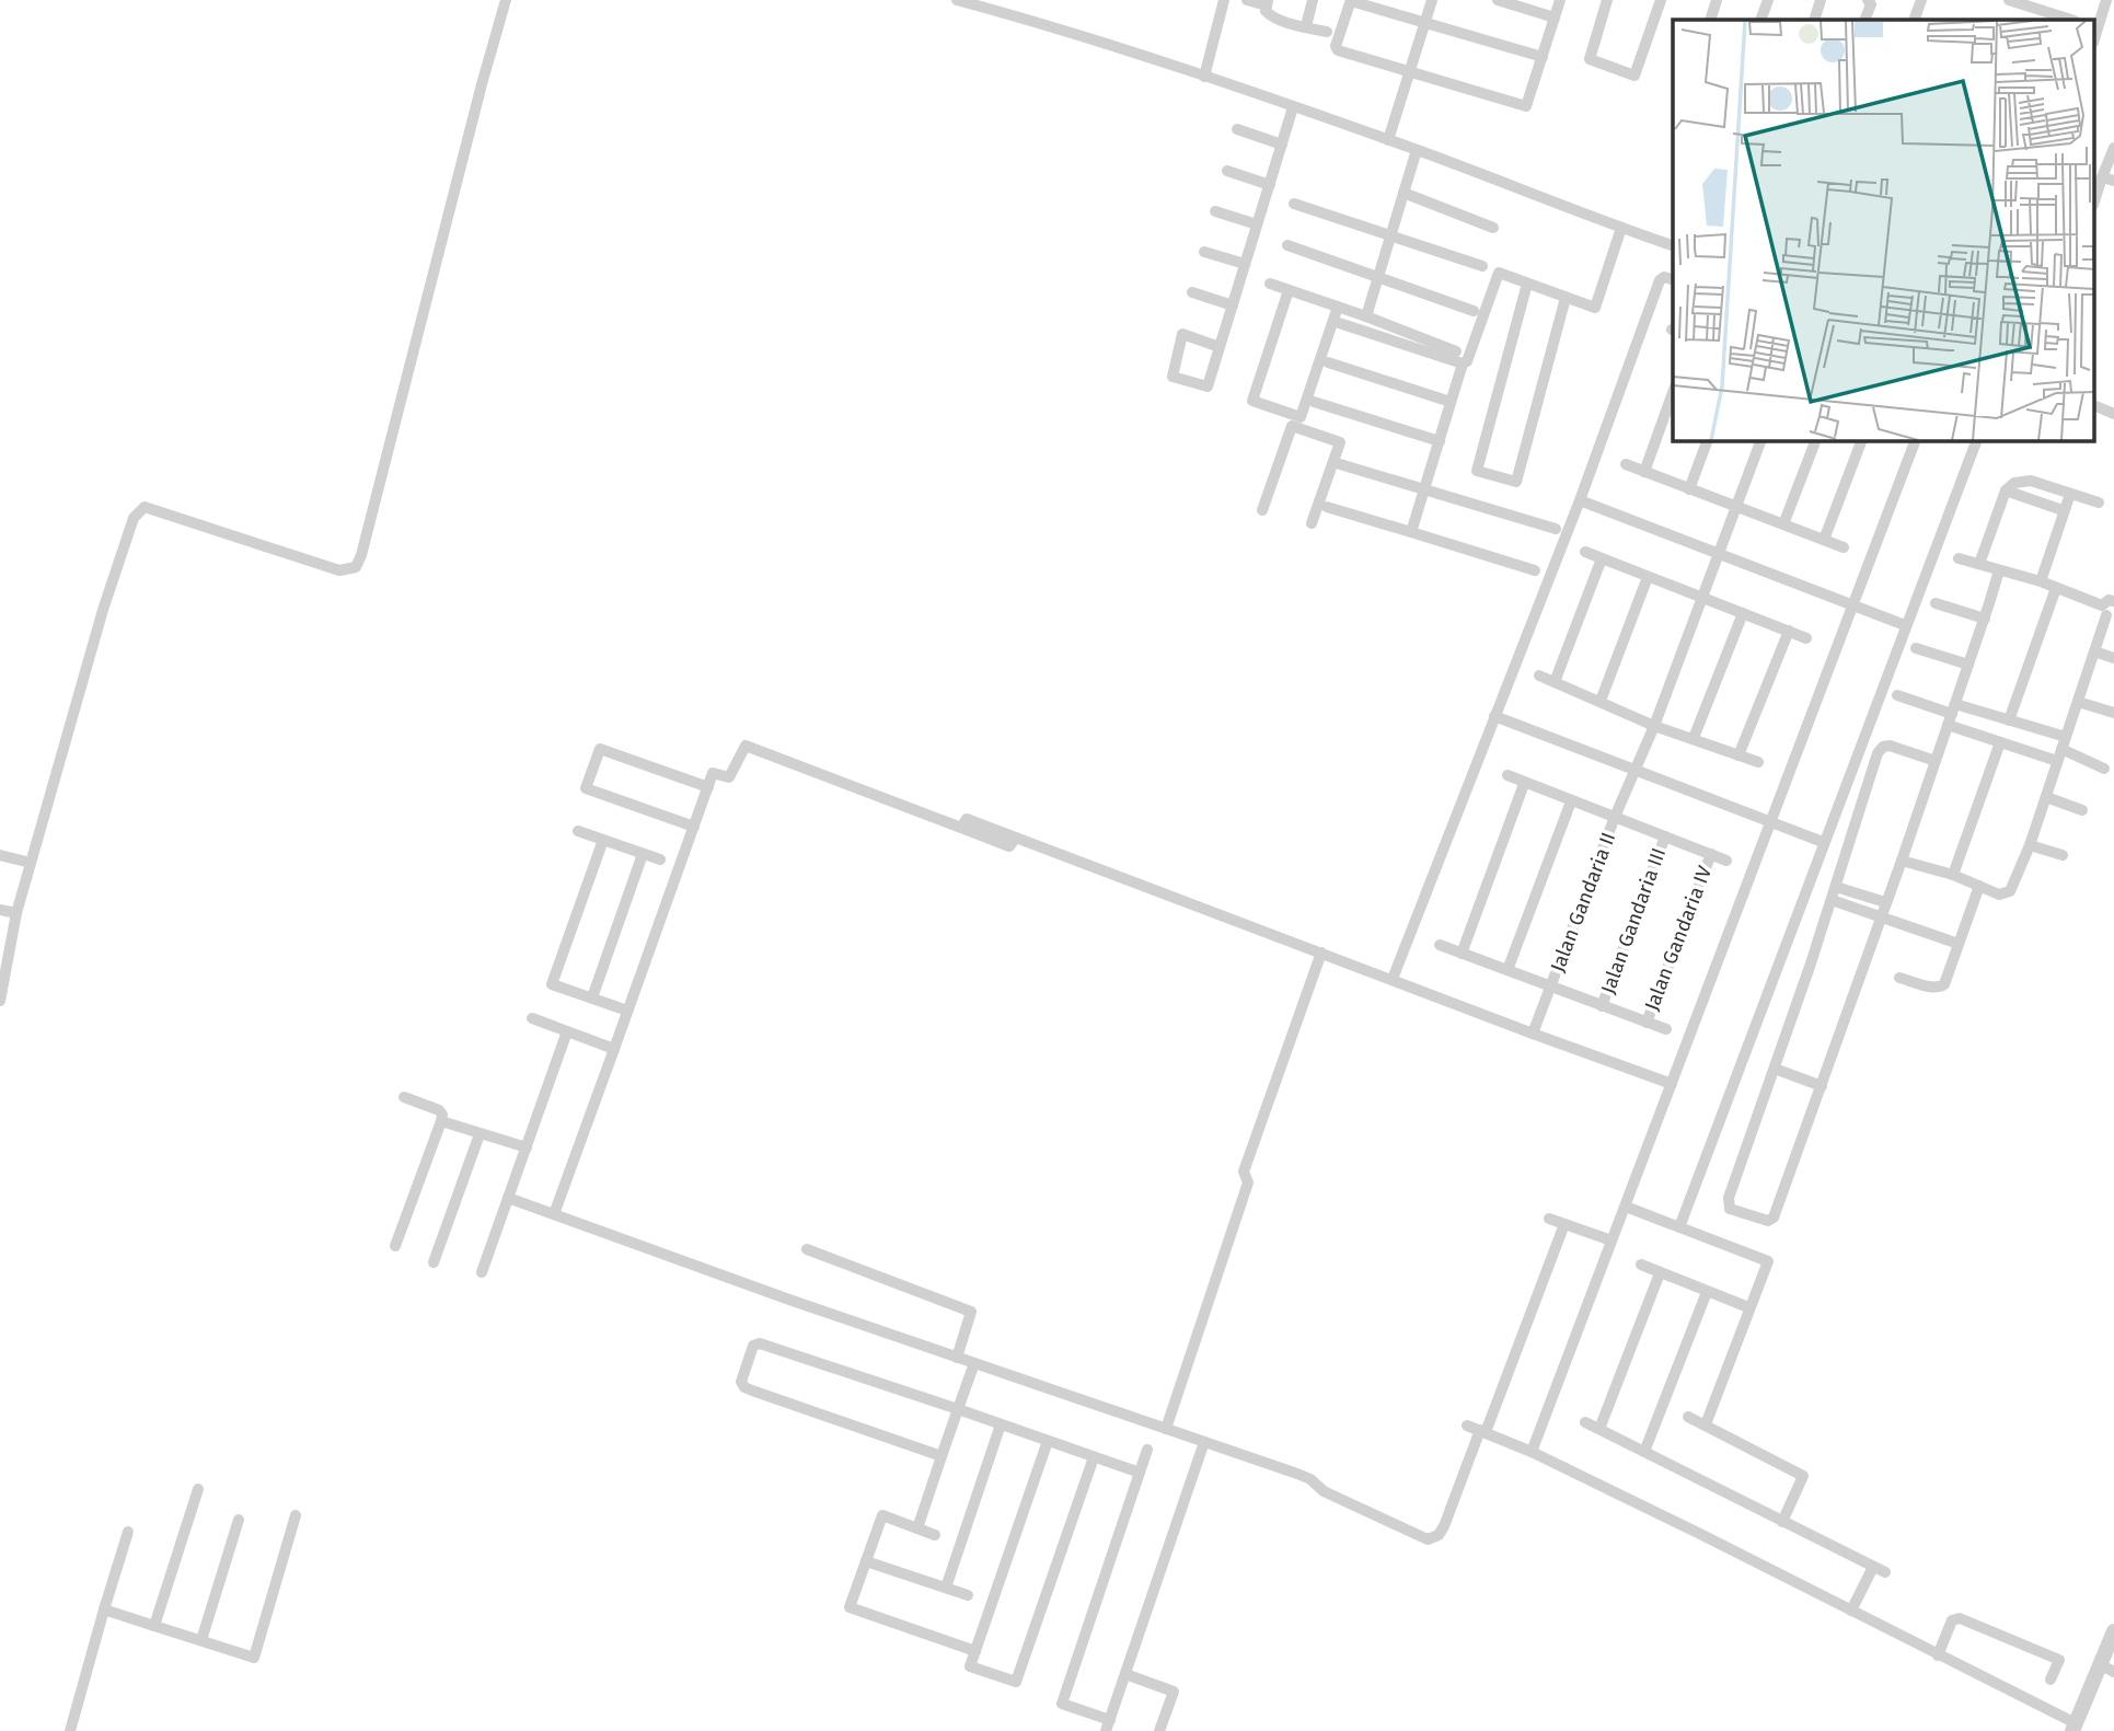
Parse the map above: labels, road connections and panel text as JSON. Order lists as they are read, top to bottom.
{
  "streets": {
    "street": ["Jalan Gandaria II", "Jalan Gandaria III", "Jalan Gandaria IV"]
  }
}
